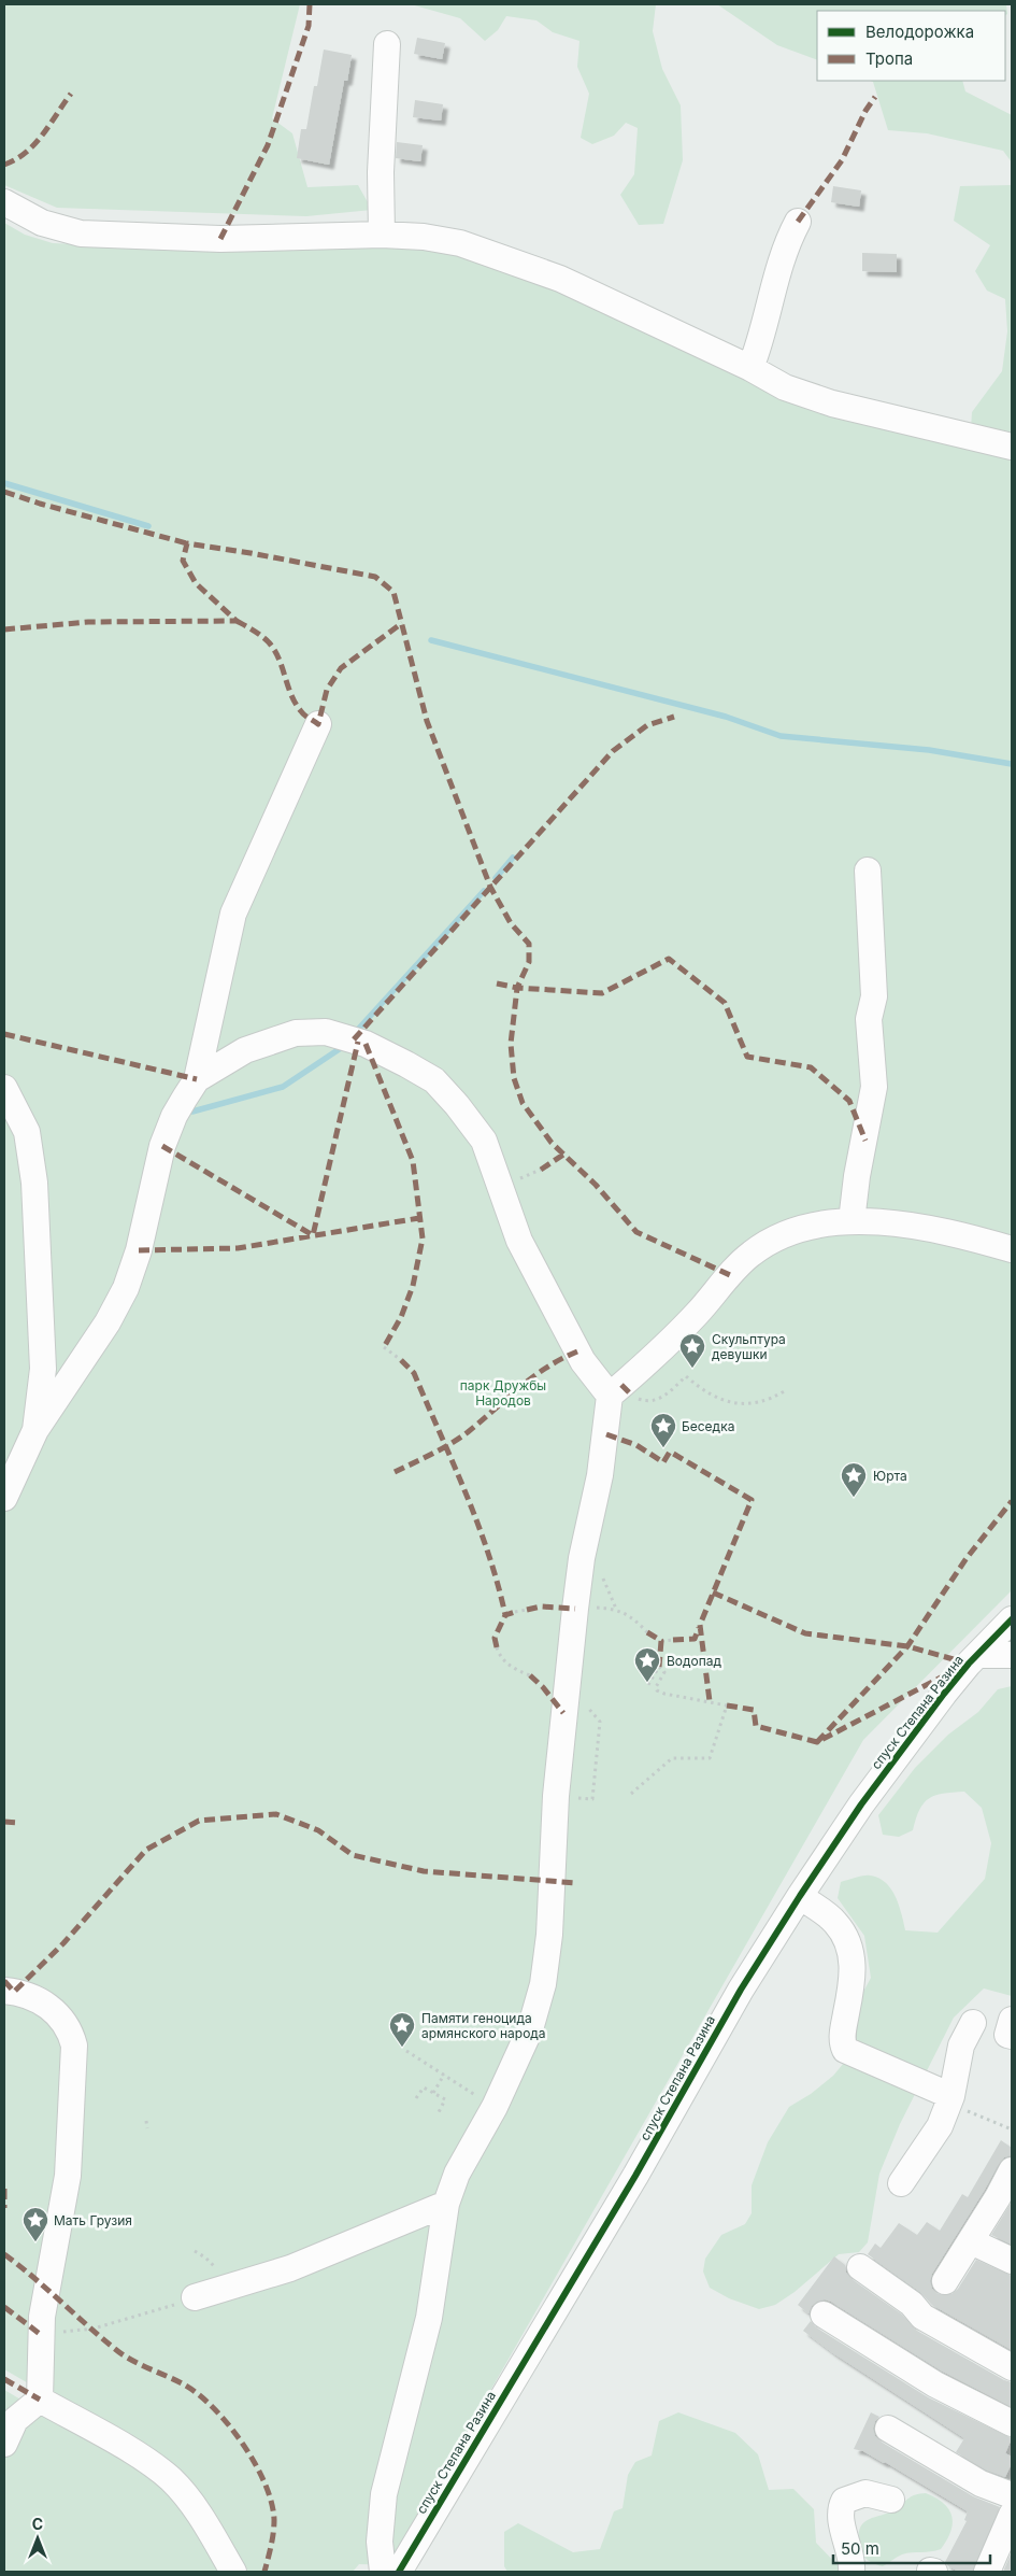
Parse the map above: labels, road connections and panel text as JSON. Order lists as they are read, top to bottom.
{
  "streets": {
    "street": ["спуск Степана Разина"]
  },
  "parks": ["парк Дружбы Народов"],
  "places": {
    "place": [
      "Скульптура девушки",
      "Беседка",
      "Юрта",
      "Водопад",
      "Памяти геноцида армянского народа",
      "Мать Грузия"
    ]
  },
  "legend": ["Велодорожка", "Тропа"],
  "scale_bar": "50 m",
  "north": "top"
}
